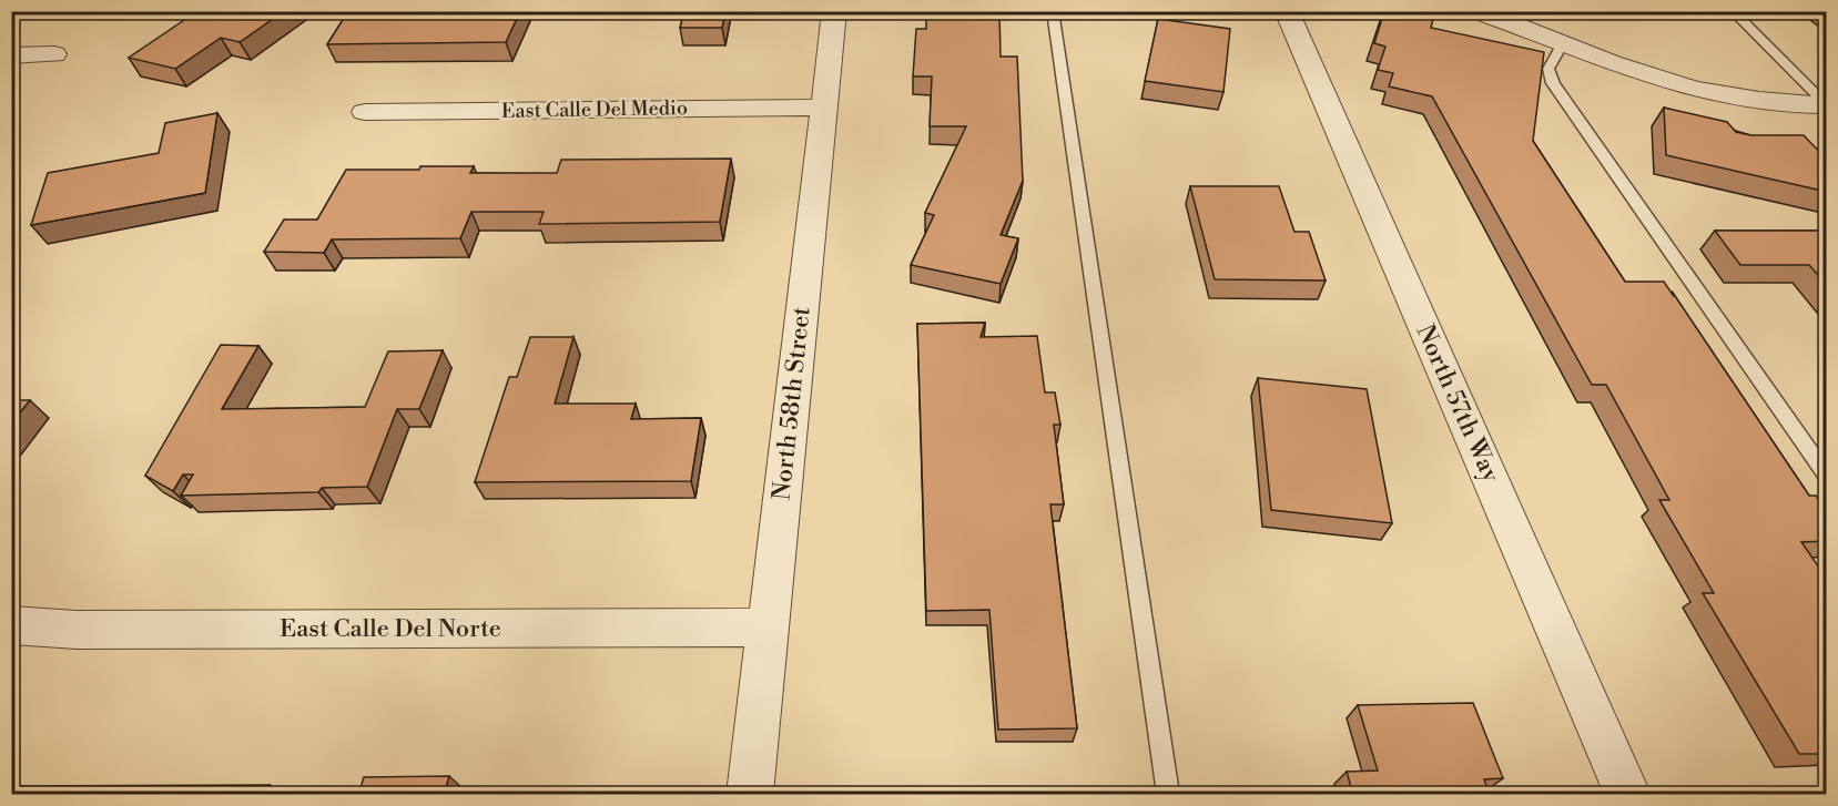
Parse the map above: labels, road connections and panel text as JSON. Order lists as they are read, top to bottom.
{
  "streets": {
    "street": [
      "East Calle Del Medio",
      "North 58th Street",
      "North 57th Way",
      "East Calle Del Norte"
    ]
  },
  "crossings": [
    ["East Calle Del Medio", "North 58th Street"],
    ["North 58th Street", "East Calle Del Norte"]
  ]
}
